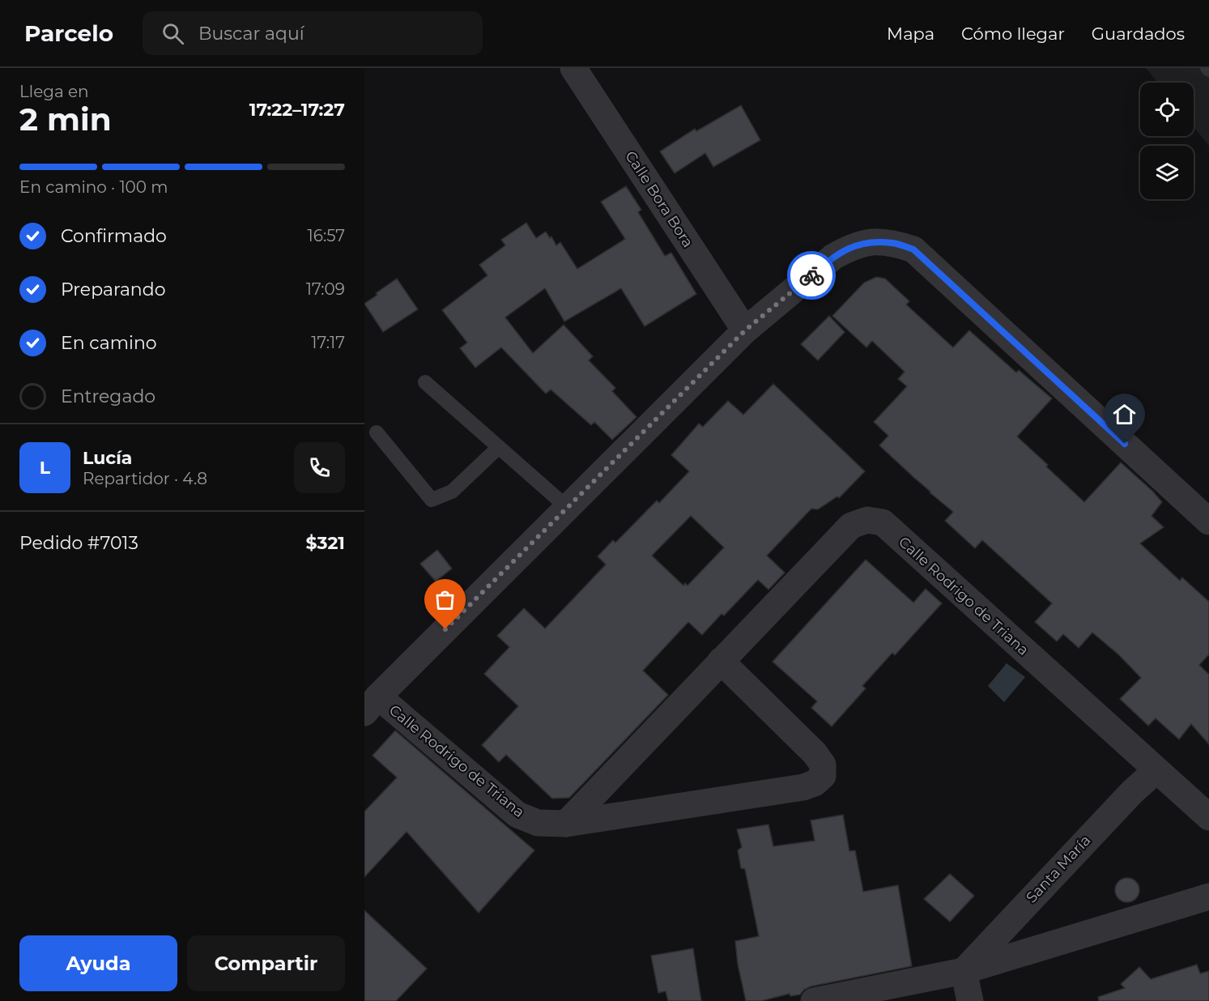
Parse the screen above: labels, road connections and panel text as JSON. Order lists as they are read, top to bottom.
{
  "streets": {
    "street": ["Calle Bora Bora", "Calle Rodrigo de Triana", "Santa María"]
  },
  "crossings": [
    ["Calle Rodrigo de Triana", "Santa María"]
  ],
  "page": {
    "header": "Parcelo",
    "search": "Buscar aquí",
    "nav": ["Mapa", "Cómo llegar", "Guardados"],
    "heading": ["2 min", "Llega en", "17:22–17:27"],
    "panel": [
      "Lucía",
      "Repartidor · 4.8",
      "Pedido #7013",
      "$321"
    ],
    "bar": "En camino · 100 m",
    "list": [
      ["Confirmado", "16:57"],
      ["Preparando", "17:09"],
      ["En camino", "17:17"],
      "Entregado"
    ],
    "round": "L",
    "buttons": ["Ayuda", "Compartir"]
  }
}
